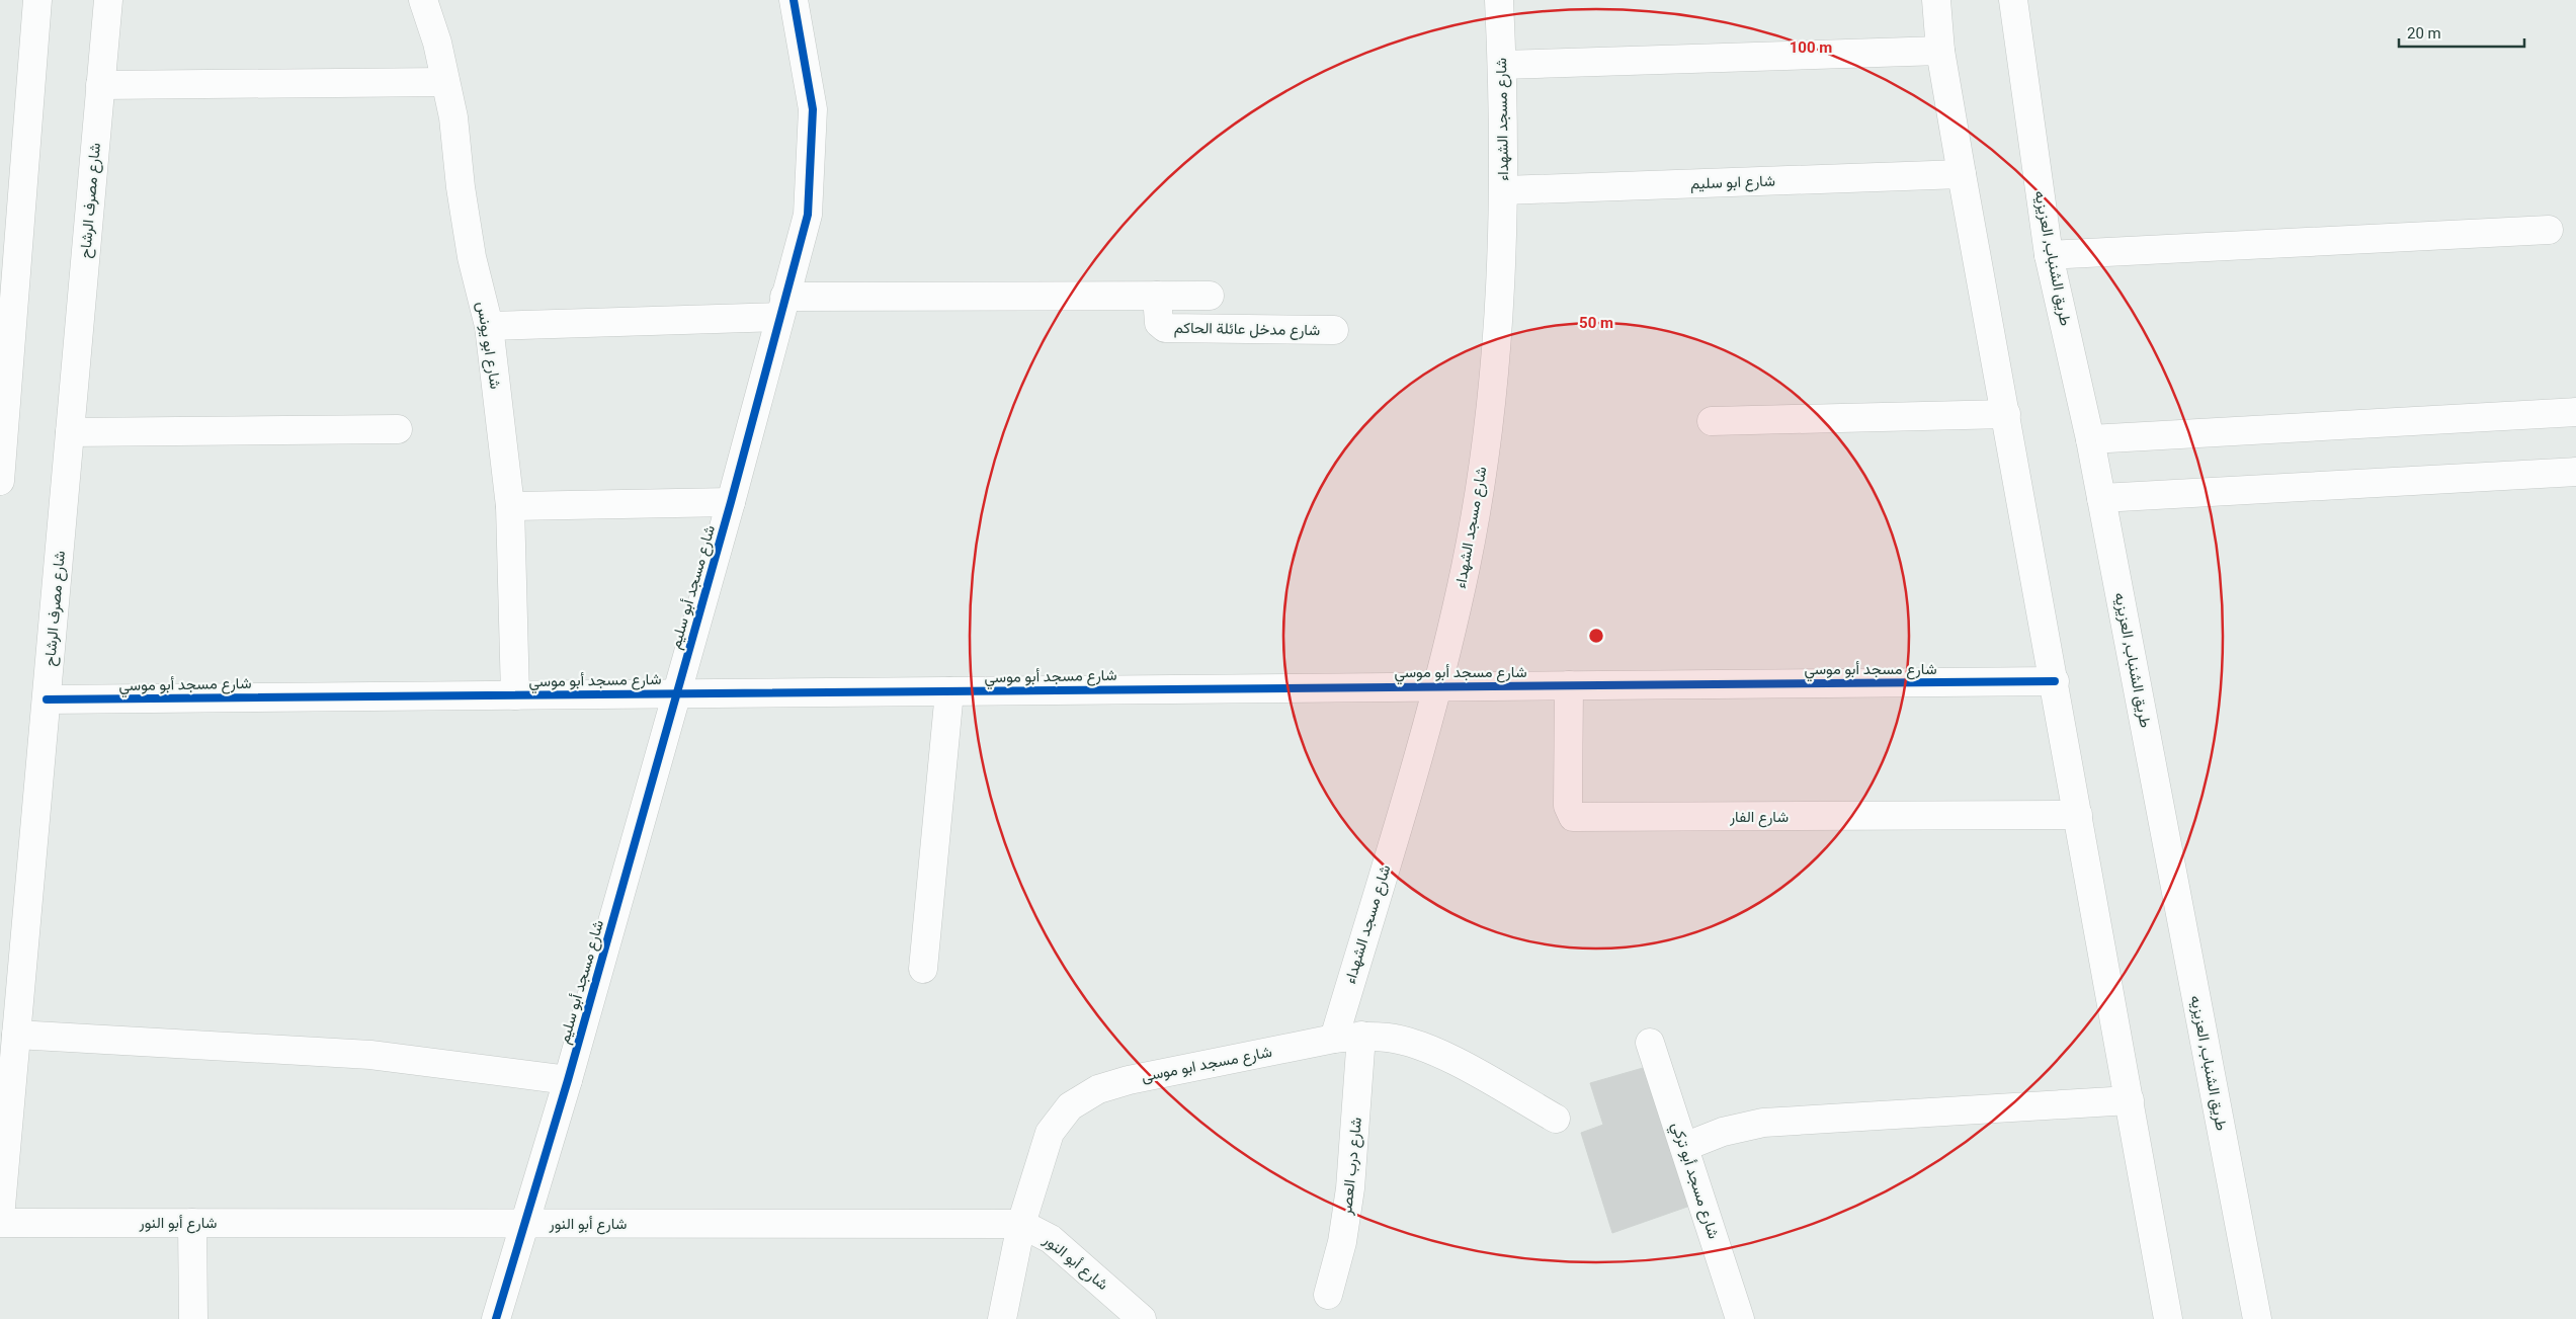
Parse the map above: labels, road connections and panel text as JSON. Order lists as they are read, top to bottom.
{
  "streets": {
    "street": [
      "شارع مسجد الشهداء",
      "شارع ابو سليم",
      "شارع مصرف الرشاح",
      "طريق الشنباب, العزيزيه",
      "شارع مدخل عائلة الحاكم",
      "شارع ابو يونس",
      "شارع مسجد أبو سليم",
      "شارع مسجد أبو موسي",
      "شارع الفار",
      "شارع مسجد ابو موسى",
      "شارع درب العصر",
      "شارع مسجد أبو تركي",
      "شارع أبو النور"
    ]
  },
  "crossings": [
    ["شارع مسجد الشهداء", "شارع ابو سليم"],
    ["شارع مسجد الشهداء", "شارع مسجد أبو موسي"],
    ["شارع مسجد الشهداء", "شارع مسجد ابو موسى"],
    ["شارع مصرف الرشاح", "شارع مسجد أبو موسي"],
    ["شارع ابو يونس", "شارع مسجد أبو موسي"],
    ["شارع مسجد أبو سليم", "شارع مسجد أبو موسي"],
    ["شارع مسجد أبو سليم", "شارع أبو النور"],
    ["شارع مسجد أبو موسي", "شارع الفار"],
    ["شارع مسجد ابو موسى", "شارع درب العصر"],
    ["شارع مسجد ابو موسى", "شارع أبو النور"]
  ],
  "scale_bar": "20 m",
  "rings": ["100 m", "50 m"]
}
